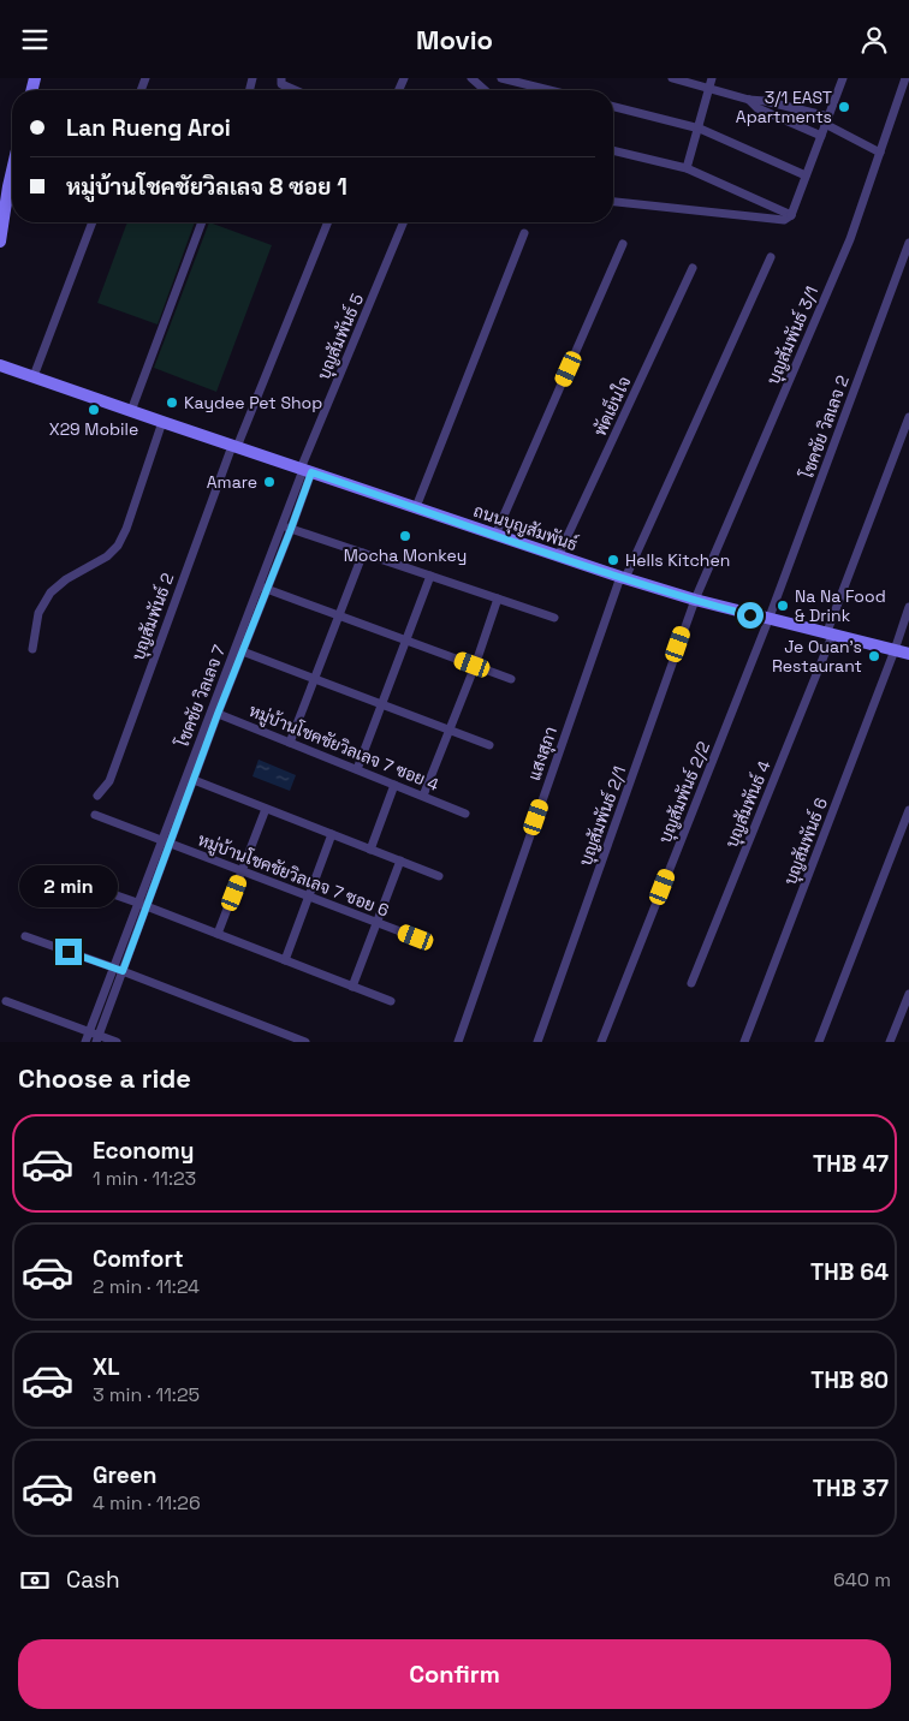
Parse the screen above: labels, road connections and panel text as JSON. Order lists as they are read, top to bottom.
{
  "streets": {
    "street": [
      "บุญสัมพันธ์ 3/1",
      "บุญสัมพันธ์ 5",
      "พัดเย็นใจ",
      "โชคชัย วิลเลจ 2",
      "ถนนบุญสัมพันธ์",
      "บุญสัมพันธ์ 2",
      "โชคชัย วิลเลจ 7",
      "หมู่บ้านโชคชัยวิลเลจ 7 ซอย 4",
      "แสงสุภา",
      "บุญสัมพันธ์ 2/2",
      "บุญสัมพันธ์ 4",
      "บุญสัมพันธ์ 2/1",
      "บุญสัมพันธ์ 6",
      "หมู่บ้านโชคชัยวิลเลจ 7 ซอย 6"
    ]
  },
  "crossings": [
    ["บุญสัมพันธ์ 3/1", "ถนนบุญสัมพันธ์"],
    ["บุญสัมพันธ์ 3/1", "บุญสัมพันธ์ 2/1"],
    ["บุญสัมพันธ์ 5", "ถนนบุญสัมพันธ์"],
    ["บุญสัมพันธ์ 5", "โชคชัย วิลเลจ 7"],
    ["พัดเย็นใจ", "ถนนบุญสัมพันธ์"],
    ["โชคชัย วิลเลจ 2", "ถนนบุญสัมพันธ์"],
    ["โชคชัย วิลเลจ 2", "บุญสัมพันธ์ 2/2"],
    ["ถนนบุญสัมพันธ์", "บุญสัมพันธ์ 2"],
    ["ถนนบุญสัมพันธ์", "โชคชัย วิลเลจ 7"],
    ["ถนนบุญสัมพันธ์", "แสงสุภา"],
    ["ถนนบุญสัมพันธ์", "บุญสัมพันธ์ 2/2"],
    ["ถนนบุญสัมพันธ์", "บุญสัมพันธ์ 4"],
    ["ถนนบุญสัมพันธ์", "บุญสัมพันธ์ 2/1"],
    ["ถนนบุญสัมพันธ์", "บุญสัมพันธ์ 6"],
    ["โชคชัย วิลเลจ 7", "หมู่บ้านโชคชัยวิลเลจ 7 ซอย 4"],
    ["โชคชัย วิลเลจ 7", "หมู่บ้านโชคชัยวิลเลจ 7 ซอย 6"]
  ],
  "places": [
    "3/1 EAST Apartments",
    "Kaydee Pet Shop",
    "X29 Mobile",
    "Amare",
    "Mocha Monkey",
    "Hells Kitchen",
    "Na Na Food & Drink",
    "Je Ouan’s Restaurant"
  ],
  "page": {
    "header": "Movio",
    "banner": ["Lan Rueng Aroi", "หมู่บ้านโชคชัยวิลเลจ 8 ซอย 1"],
    "bubble": "2 min",
    "heading": "Choose a ride",
    "list": [
      {
        "name": "Economy",
        "note": "1 min · 11:23",
        "value": "THB 47"
      },
      {
        "name": "Comfort",
        "note": "2 min · 11:24",
        "value": "THB 64"
      },
      {
        "name": "XL",
        "note": "3 min · 11:25",
        "value": "THB 80"
      },
      {
        "name": "Green",
        "note": "4 min · 11:26",
        "value": "THB 37"
      }
    ],
    "pay": ["Cash", "640 m"],
    "buttons": "Confirm"
  }
}
